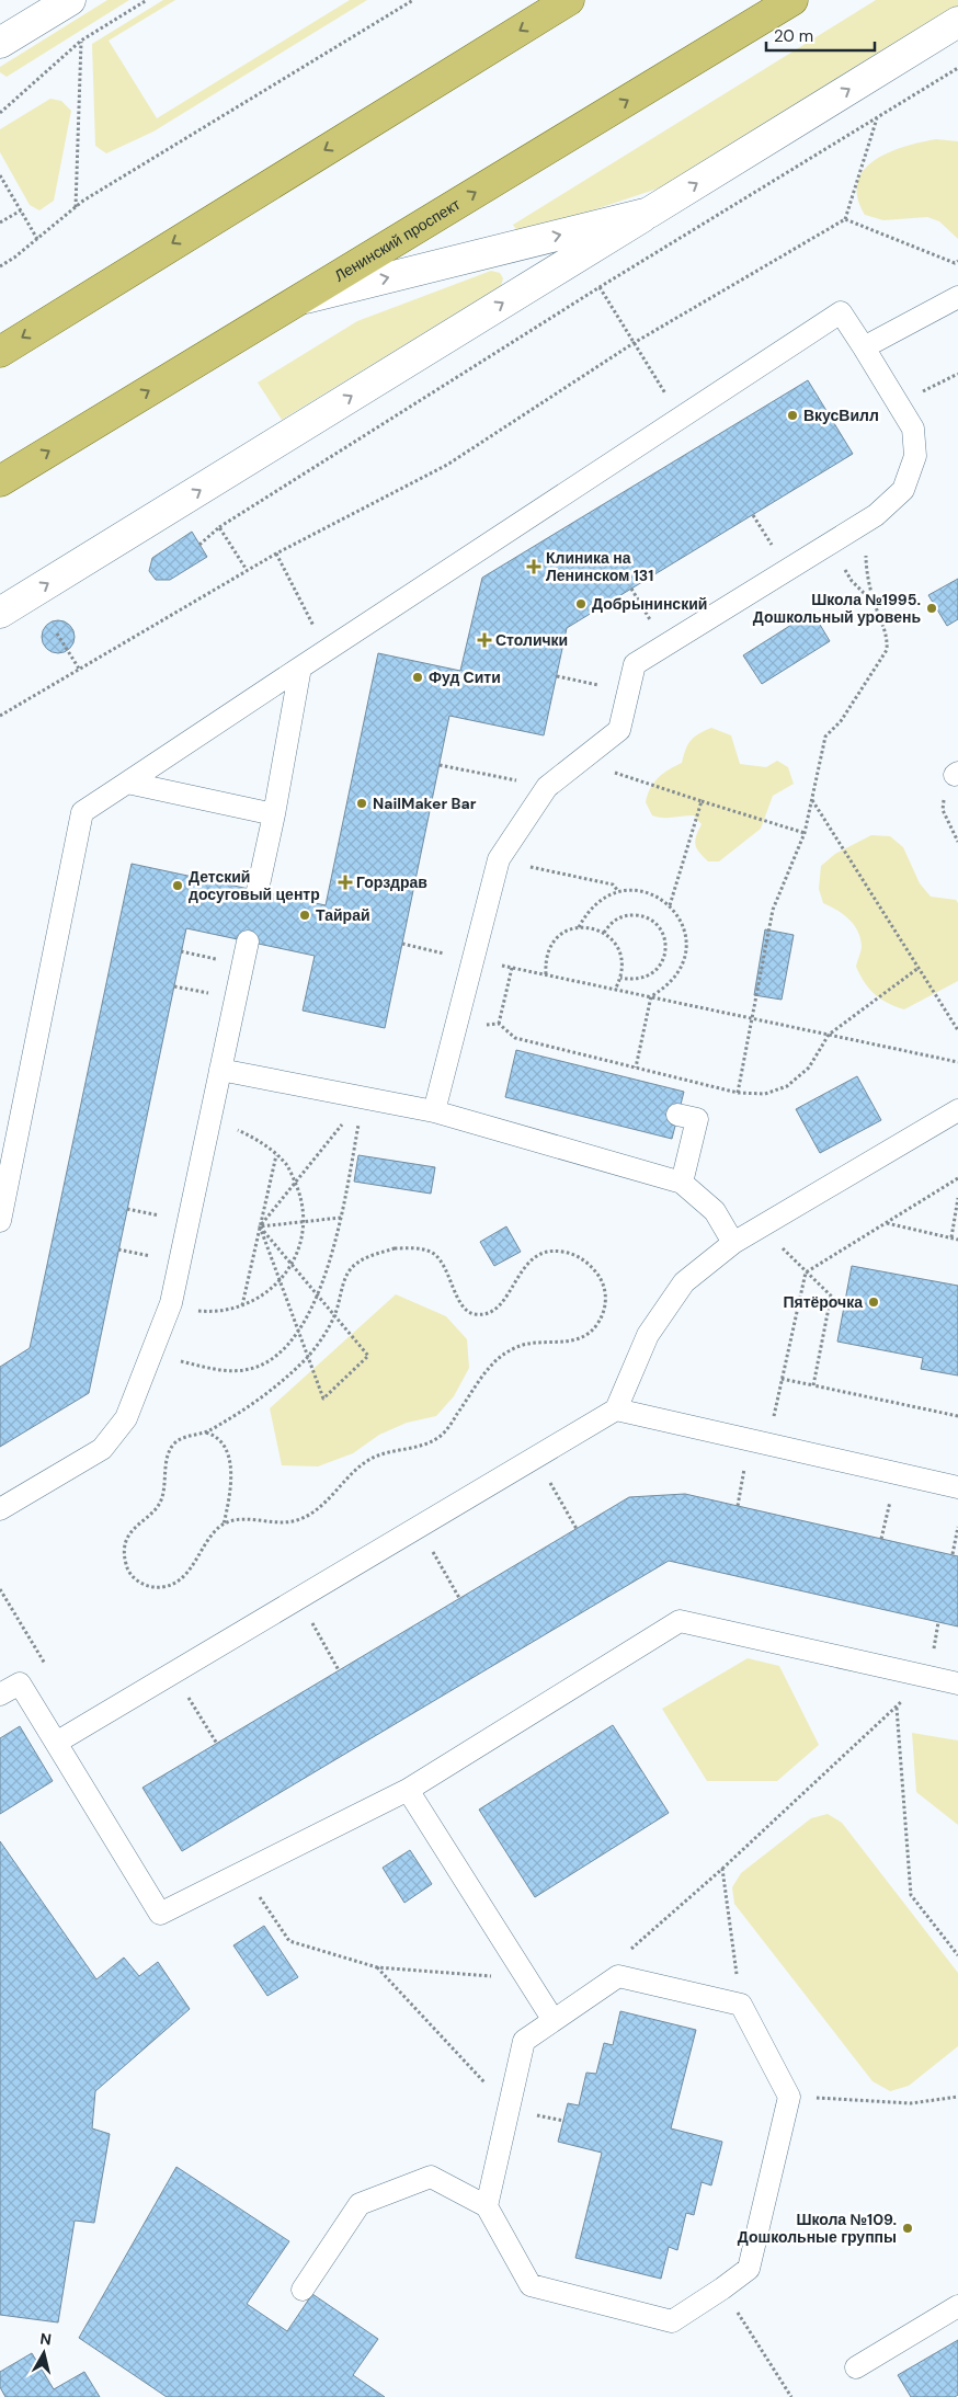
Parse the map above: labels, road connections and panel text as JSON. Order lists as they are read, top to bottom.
{
  "streets": {
    "main road": ["Ленинский проспект"]
  },
  "places": {
    "other": [
      "ВкусВилл",
      "Добрынинский",
      "Школа №1995. Дошкольный уровень",
      "Фуд Сити",
      "NailMaker Bar",
      "Детский досуговый центр",
      "Тайрай",
      "Пятёрочка",
      "Школа №109. Дошкольные группы"
    ],
    "health": ["Клиника на Ленинском 131", "Столички", "Горздрав"]
  },
  "scale_bar": "20 m",
  "north": "top"
}
